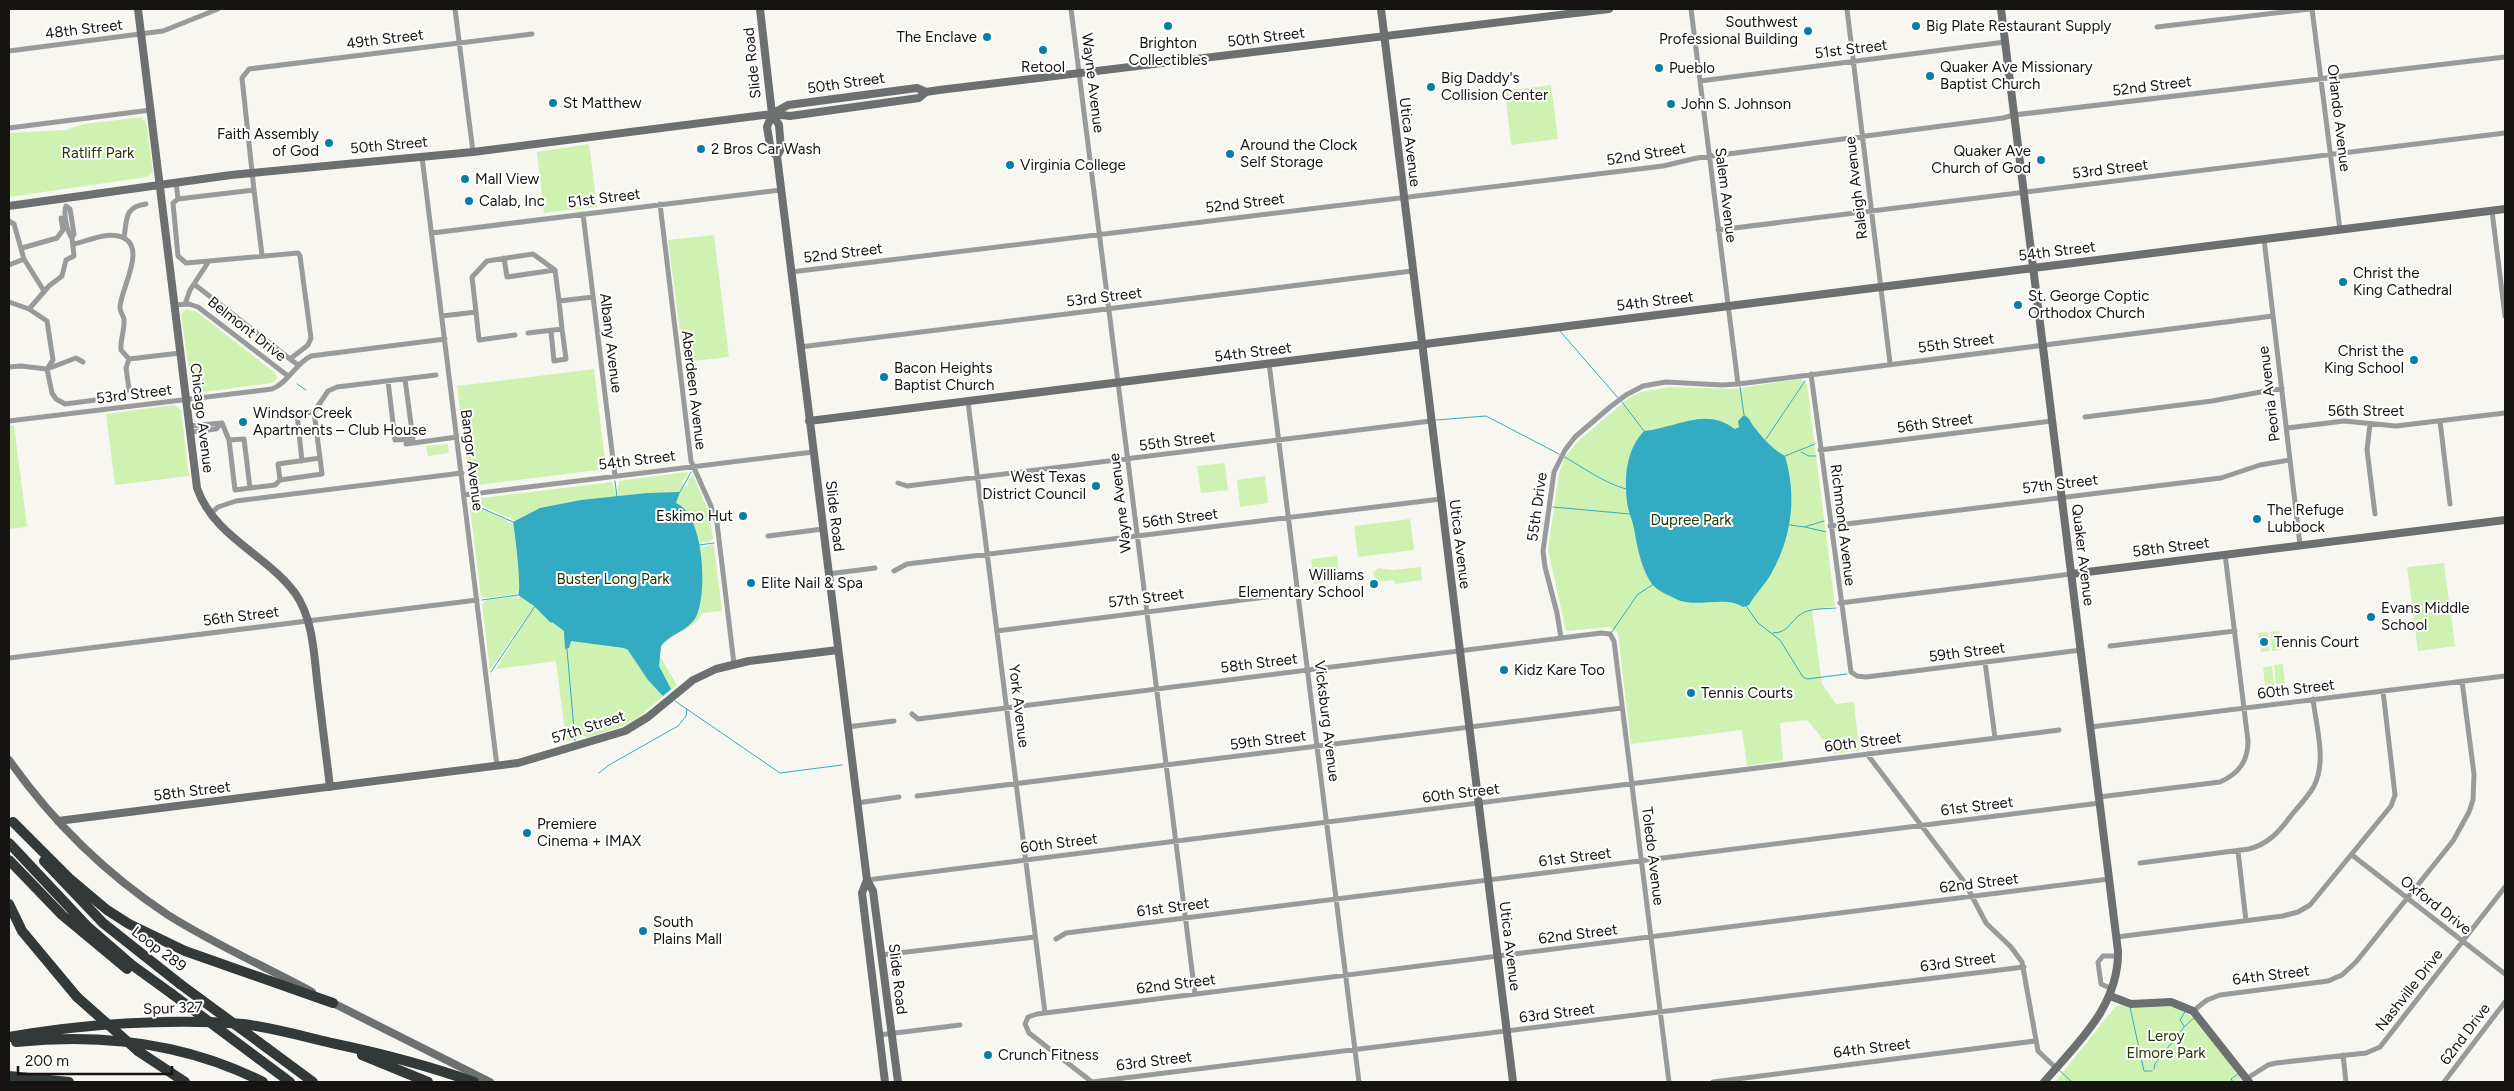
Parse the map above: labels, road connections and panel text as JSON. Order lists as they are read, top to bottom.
{
  "streets": {
    "highway": ["Loop 289", "Spur 327"],
    "street": [
      "48th Street",
      "50th Street",
      "49th Street",
      "51st Street",
      "Slide Road",
      "Wayne Avenue",
      "52nd Street",
      "Orlando Avenue",
      "Utica Avenue",
      "53rd Street",
      "Raleigh Avenue",
      "Salem Avenue",
      "54th Street",
      "Belmont Drive",
      "Albany Avenue",
      "55th Street",
      "Aberdeen Avenue",
      "Peoria Avenue",
      "56th Street",
      "Chicago Avenue",
      "Bangor Avenue",
      "57th Street",
      "55th Drive",
      "Richmond Avenue",
      "58th Street",
      "Quaker Avenue",
      "59th Street",
      "60th Street",
      "York Avenue",
      "Vicksburg Avenue",
      "61st Street",
      "Toledo Avenue",
      "62nd Street",
      "Oxford Drive",
      "63rd Street",
      "64th Street",
      "Nashville Drive",
      "62nd Drive"
    ]
  },
  "crossings": [
    ["48th Street", "Chicago Avenue"],
    ["50th Street", "49th Street"],
    ["50th Street", "Slide Road"],
    ["50th Street", "Wayne Avenue"],
    ["50th Street", "Utica Avenue"],
    ["50th Street", "Chicago Avenue"],
    ["50th Street", "Bangor Avenue"],
    ["51st Street", "Slide Road"],
    ["51st Street", "Raleigh Avenue"],
    ["51st Street", "Salem Avenue"],
    ["51st Street", "Albany Avenue"],
    ["51st Street", "Aberdeen Avenue"],
    ["51st Street", "Bangor Avenue"],
    ["51st Street", "Quaker Avenue"],
    ["Slide Road", "52nd Street"],
    ["Slide Road", "53rd Street"],
    ["Slide Road", "54th Street"],
    ["Slide Road", "57th Street"],
    ["Slide Road", "60th Street"],
    ["Wayne Avenue", "52nd Street"],
    ["Wayne Avenue", "53rd Street"],
    ["Wayne Avenue", "54th Street"],
    ["Wayne Avenue", "55th Street"],
    ["Wayne Avenue", "56th Street"],
    ["Wayne Avenue", "57th Street"],
    ["Wayne Avenue", "58th Street"],
    ["Wayne Avenue", "59th Street"],
    ["Wayne Avenue", "60th Street"],
    ["Wayne Avenue", "61st Street"],
    ["Wayne Avenue", "62nd Street"],
    ["52nd Street", "Orlando Avenue"],
    ["52nd Street", "Utica Avenue"],
    ["52nd Street", "Raleigh Avenue"],
    ["52nd Street", "Salem Avenue"],
    ["52nd Street", "Quaker Avenue"],
    ["Orlando Avenue", "53rd Street"],
    ["Orlando Avenue", "54th Street"],
    ["Utica Avenue", "53rd Street"],
    ["Utica Avenue", "54th Street"],
    ["Utica Avenue", "55th Street"],
    ["Utica Avenue", "56th Street"],
    ["Utica Avenue", "58th Street"],
    ["Utica Avenue", "59th Street"],
    ["Utica Avenue", "60th Street"],
    ["Utica Avenue", "61st Street"],
    ["Utica Avenue", "62nd Street"],
    ["Utica Avenue", "63rd Street"],
    ["53rd Street", "Raleigh Avenue"],
    ["53rd Street", "Salem Avenue"],
    ["53rd Street", "Belmont Drive"],
    ["53rd Street", "Chicago Avenue"],
    ["53rd Street", "Quaker Avenue"],
    ["Raleigh Avenue", "54th Street"],
    ["Raleigh Avenue", "55th Street"],
    ["Salem Avenue", "54th Street"],
    ["Salem Avenue", "55th Street"],
    ["54th Street", "Albany Avenue"],
    ["54th Street", "Aberdeen Avenue"],
    ["54th Street", "Peoria Avenue"],
    ["54th Street", "Bangor Avenue"],
    ["54th Street", "Quaker Avenue"],
    ["54th Street", "York Avenue"],
    ["54th Street", "Vicksburg Avenue"],
    ["Belmont Drive", "Chicago Avenue"],
    ["Belmont Drive", "Bangor Avenue"],
    ["55th Street", "Peoria Avenue"],
    ["55th Street", "55th Drive"],
    ["55th Street", "Richmond Avenue"],
    ["55th Street", "Quaker Avenue"],
    ["55th Street", "York Avenue"],
    ["55th Street", "Vicksburg Avenue"],
    ["Aberdeen Avenue", "57th Street"],
    ["Peoria Avenue", "56th Street"],
    ["Peoria Avenue", "57th Street"],
    ["Peoria Avenue", "58th Street"],
    ["56th Street", "Chicago Avenue"],
    ["56th Street", "Bangor Avenue"],
    ["56th Street", "Richmond Avenue"],
    ["56th Street", "Quaker Avenue"],
    ["56th Street", "York Avenue"],
    ["56th Street", "Vicksburg Avenue"],
    ["Chicago Avenue", "57th Street"],
    ["Chicago Avenue", "58th Street"],
    ["Bangor Avenue", "57th Street"],
    ["57th Street", "Richmond Avenue"],
    ["57th Street", "58th Street"],
    ["57th Street", "Quaker Avenue"],
    ["57th Street", "York Avenue"],
    ["57th Street", "Vicksburg Avenue"],
    ["55th Drive", "58th Street"],
    ["Richmond Avenue", "58th Street"],
    ["Richmond Avenue", "59th Street"],
    ["58th Street", "Quaker Avenue"],
    ["58th Street", "York Avenue"],
    ["58th Street", "Vicksburg Avenue"],
    ["58th Street", "Toledo Avenue"],
    ["Quaker Avenue", "59th Street"],
    ["Quaker Avenue", "60th Street"],
    ["Quaker Avenue", "61st Street"],
    ["Quaker Avenue", "62nd Street"],
    ["59th Street", "York Avenue"],
    ["59th Street", "Vicksburg Avenue"],
    ["59th Street", "Toledo Avenue"],
    ["60th Street", "York Avenue"],
    ["60th Street", "Vicksburg Avenue"],
    ["60th Street", "61st Street"],
    ["60th Street", "Toledo Avenue"],
    ["60th Street", "64th Street"],
    ["York Avenue", "62nd Street"],
    ["Vicksburg Avenue", "61st Street"],
    ["Vicksburg Avenue", "62nd Street"],
    ["Vicksburg Avenue", "63rd Street"],
    ["61st Street", "Toledo Avenue"],
    ["Toledo Avenue", "62nd Street"],
    ["Toledo Avenue", "63rd Street"],
    ["62nd Street", "63rd Street"],
    ["Oxford Drive", "64th Street"],
    ["Oxford Drive", "Nashville Drive"]
  ],
  "parks": [
    "Ratliff Park",
    "Dupree Park",
    "Buster Long Park",
    "Leroy Elmore Park"
  ],
  "places": [
    "Brighton Collectibles",
    "Big Plate Restaurant Supply",
    "Southwest Professional Building",
    "The Enclave",
    "Retool",
    "Pueblo",
    "Quaker Ave Missionary Baptist Church",
    "Big Daddy's Collision Center",
    "St Matthew",
    "John S. Johnson",
    "Faith Assembly of God",
    "2 Bros Car Wash",
    "Around the Clock Self Storage",
    "Quaker Ave Church of God",
    "Virginia College",
    "Mall View",
    "Calab, Inc",
    "Christ the King Cathedral",
    "St. George Coptic Orthodox Church",
    "Christ the King School",
    "Bacon Heights Baptist Church",
    "Windsor Creek Apartments – Club House",
    "West Texas District Council",
    "Eskimo Hut",
    "The Refuge Lubbock",
    "Elite Nail & Spa",
    "Williams Elementary School",
    "Evans Middle School",
    "Tennis Court",
    "Kidz Kare Too",
    "Tennis Courts",
    "Premiere Cinema + IMAX",
    "South Plains Mall",
    "Crunch Fitness"
  ],
  "scale_bar": "200 m"
}
